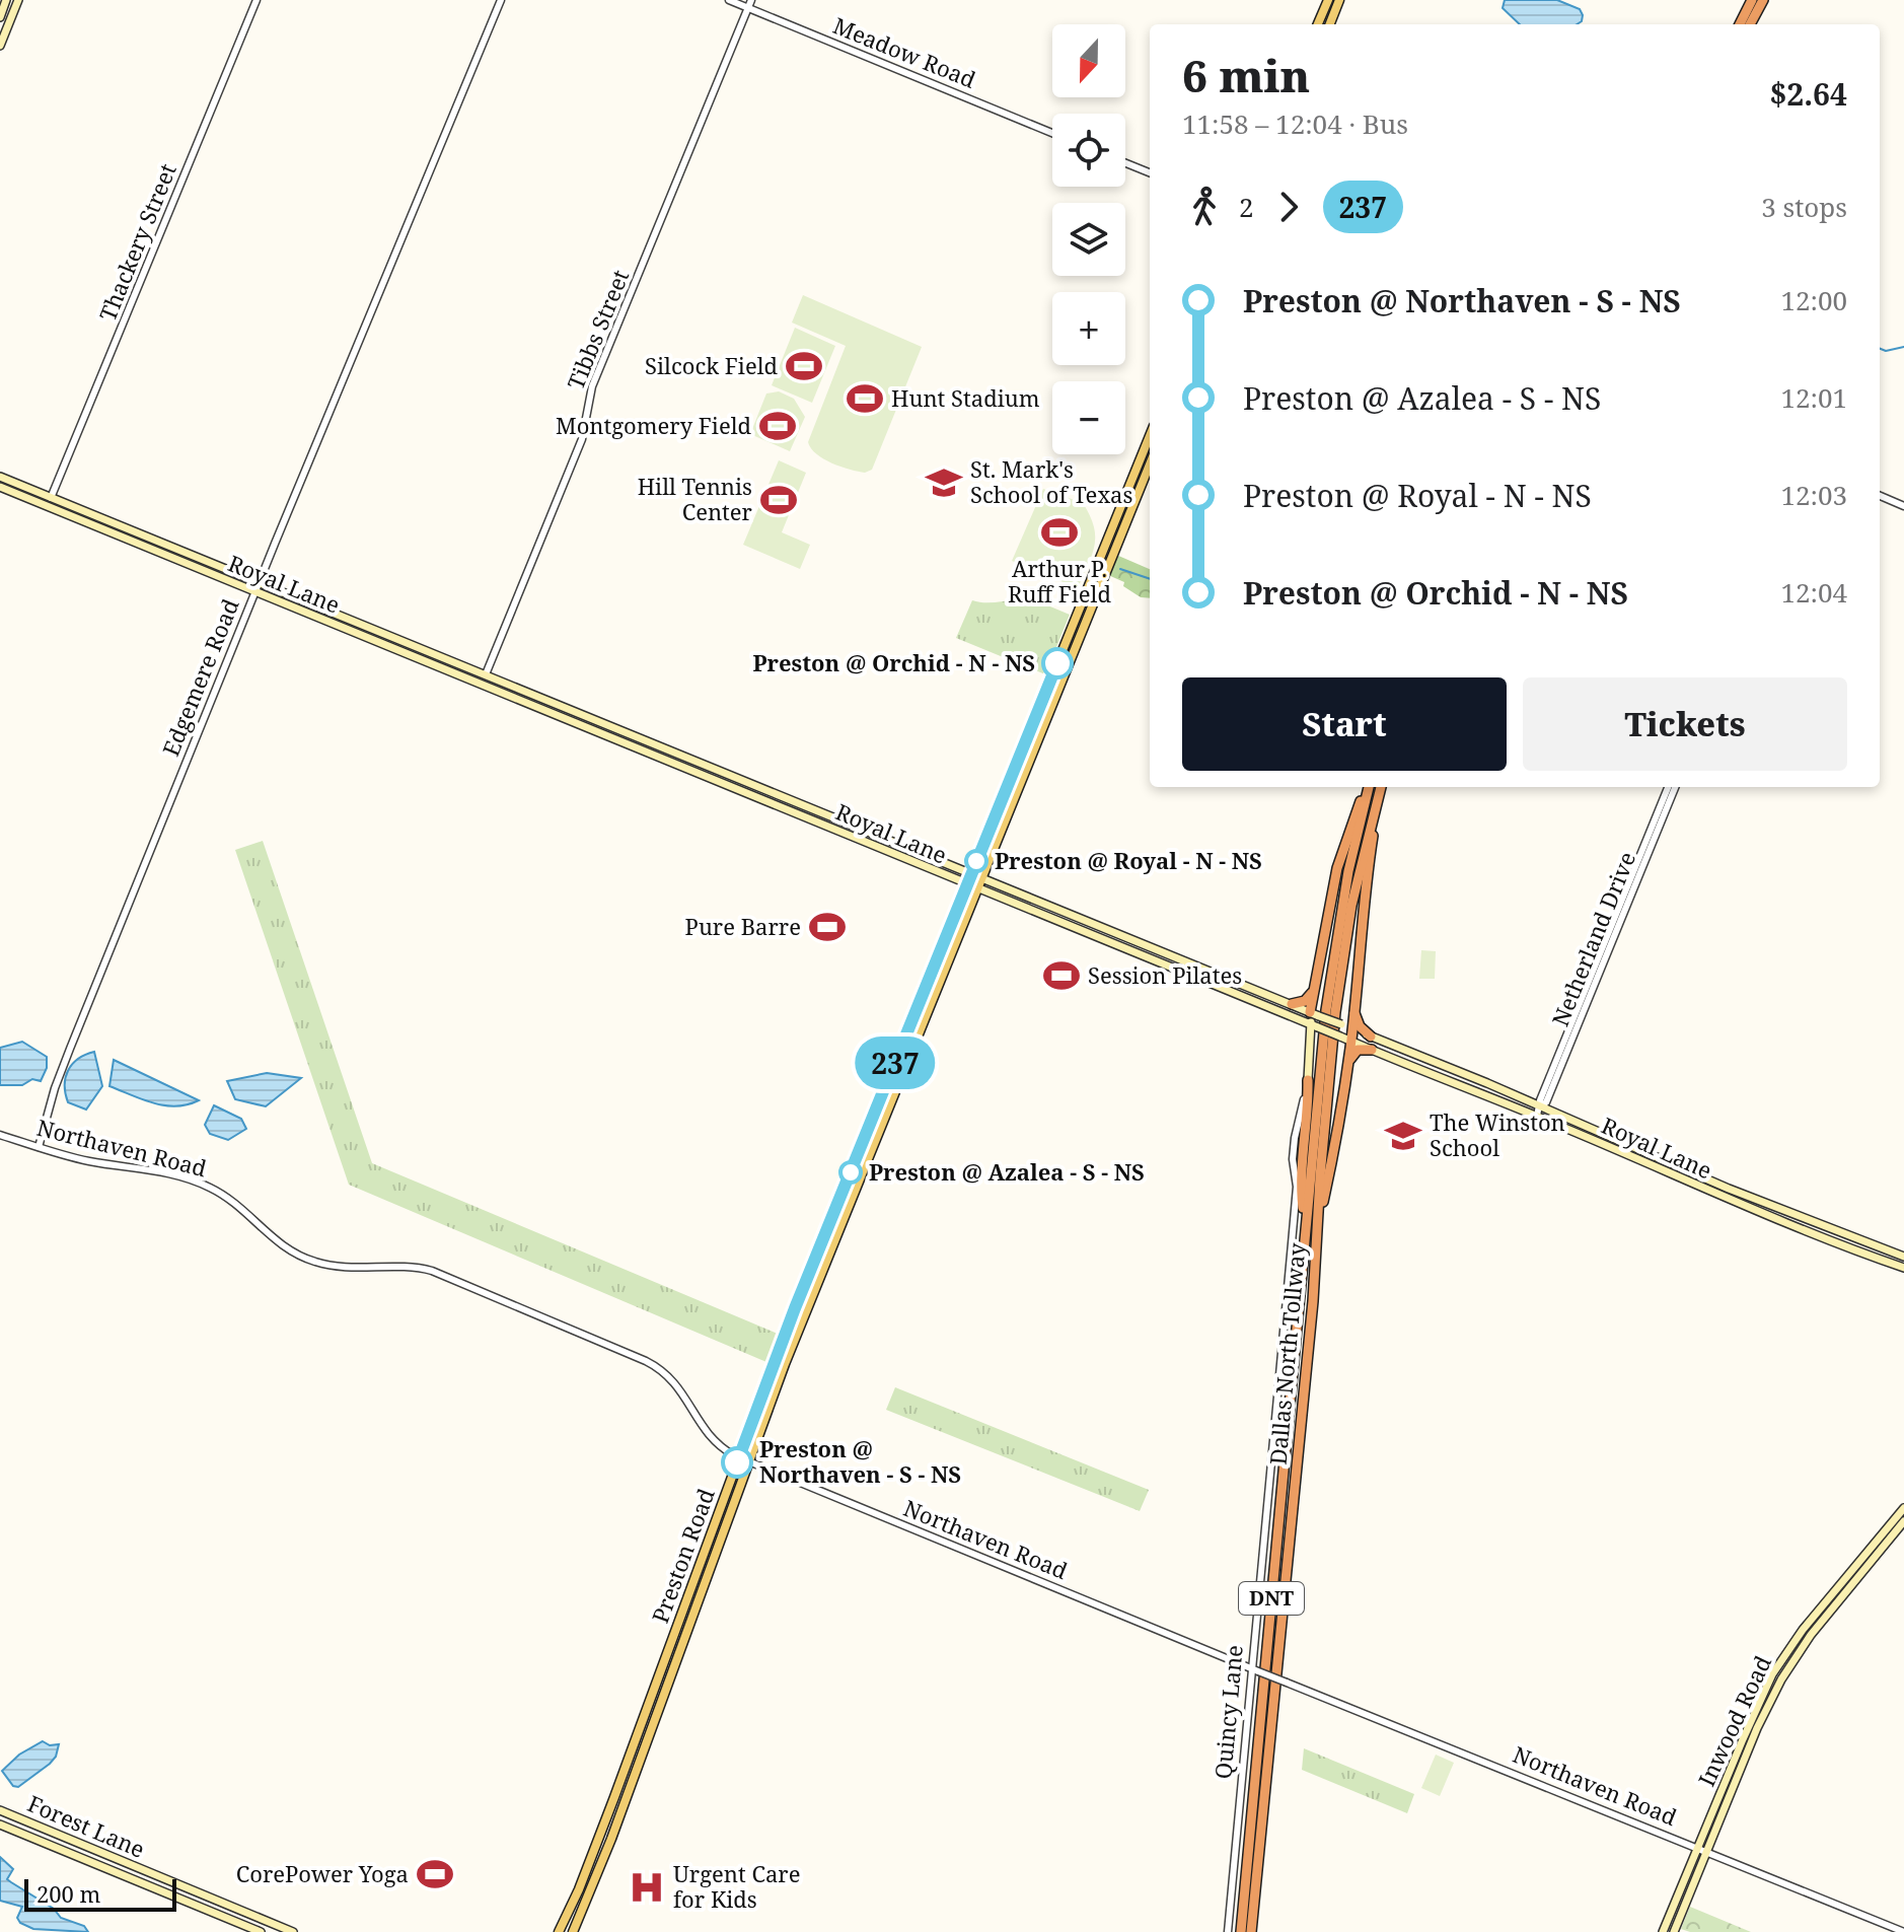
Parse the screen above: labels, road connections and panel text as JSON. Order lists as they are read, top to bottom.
{
  "streets": {
    "highway": ["Dallas North Tollway", "DNT"],
    "main road": [
      "Royal Lane",
      "Preston Road",
      "Quincy Lane",
      "Inwood Road",
      "Forest Lane"
    ],
    "street": [
      "Meadow Road",
      "Thackery Street",
      "Tibbs Street",
      "Edgemere Road",
      "Netherland Drive",
      "Northaven Road"
    ]
  },
  "crossings": [
    ["Meadow Road", "Tibbs Street"],
    ["Thackery Street", "Royal Lane"],
    ["Tibbs Street", "Royal Lane"],
    ["Royal Lane", "Edgemere Road"],
    ["Royal Lane", "Netherland Drive"],
    ["Royal Lane", "Preston Road"],
    ["Royal Lane", "Quincy Lane"],
    ["Edgemere Road", "Northaven Road"],
    ["Northaven Road", "Preston Road"],
    ["Northaven Road", "Quincy Lane"],
    ["Northaven Road", "Inwood Road"]
  ],
  "places": {
    "sports": [
      "Silcock Field",
      "Hunt Stadium",
      "Montgomery Field",
      "Hill Tennis Center",
      "Arthur P. Ruff Field",
      "Pure Barre",
      "Session Pilates",
      "CorePower Yoga"
    ],
    "school or university": ["St. Mark's School of Texas", "The Winston School"],
    "other": [
      "Preston @ Orchid - N - NS",
      "Preston @ Royal - N - NS",
      "Preston @ Azalea - S - NS",
      "Preston @ Northaven - S - NS"
    ],
    "hospital": ["Urgent Care for Kids"]
  },
  "lines": ["bus line 237"],
  "scale_bar": "200 m",
  "north": "bottom",
  "page": {
    "on_map": "237",
    "map_buttons": ["+", "−"],
    "heading": ["6 min", "11:58 – 12:04 · Bus", "$2.64"],
    "legs": ["2", "237", "3 stops"],
    "list": [
      {
        "name": "Preston @ Northaven - S - NS",
        "value": "12:00"
      },
      {
        "name": "Preston @ Azalea - S - NS",
        "value": "12:01"
      },
      {
        "name": "Preston @ Royal - N - NS",
        "value": "12:03"
      },
      {
        "name": "Preston @ Orchid - N - NS",
        "value": "12:04"
      }
    ],
    "buttons": ["Start", "Tickets"],
    "scale": "200 m"
  }
}
